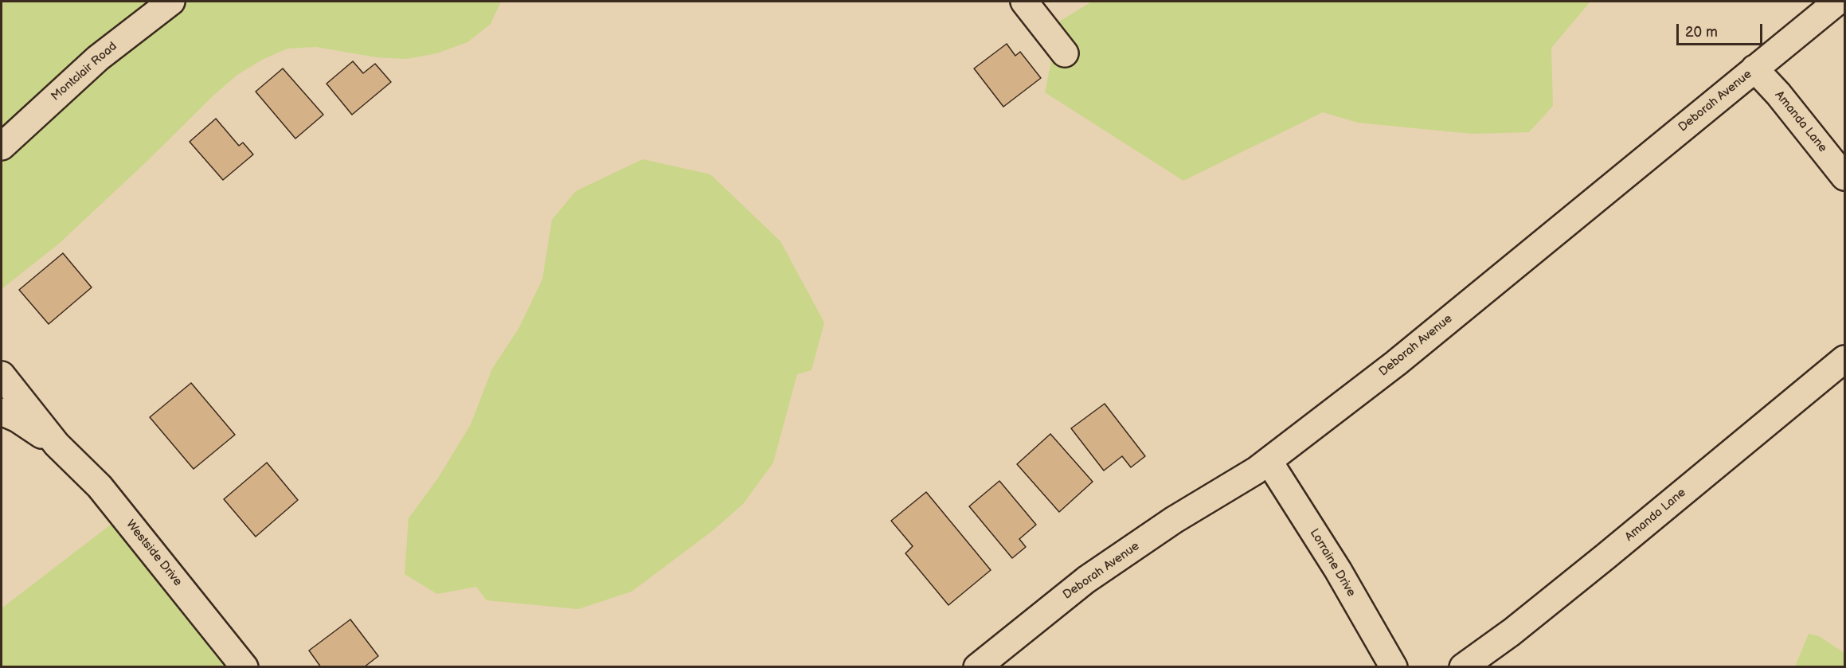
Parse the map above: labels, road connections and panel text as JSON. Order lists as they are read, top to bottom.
{
  "streets": {
    "street": [
      "Montclair Road",
      "Deborah Avenue",
      "Amanda Lane",
      "Westside Drive",
      "Lorraine Drive"
    ]
  },
  "crossings": [
    ["Deborah Avenue", "Amanda Lane"],
    ["Deborah Avenue", "Lorraine Drive"]
  ],
  "scale_bar": "20 m"
}
